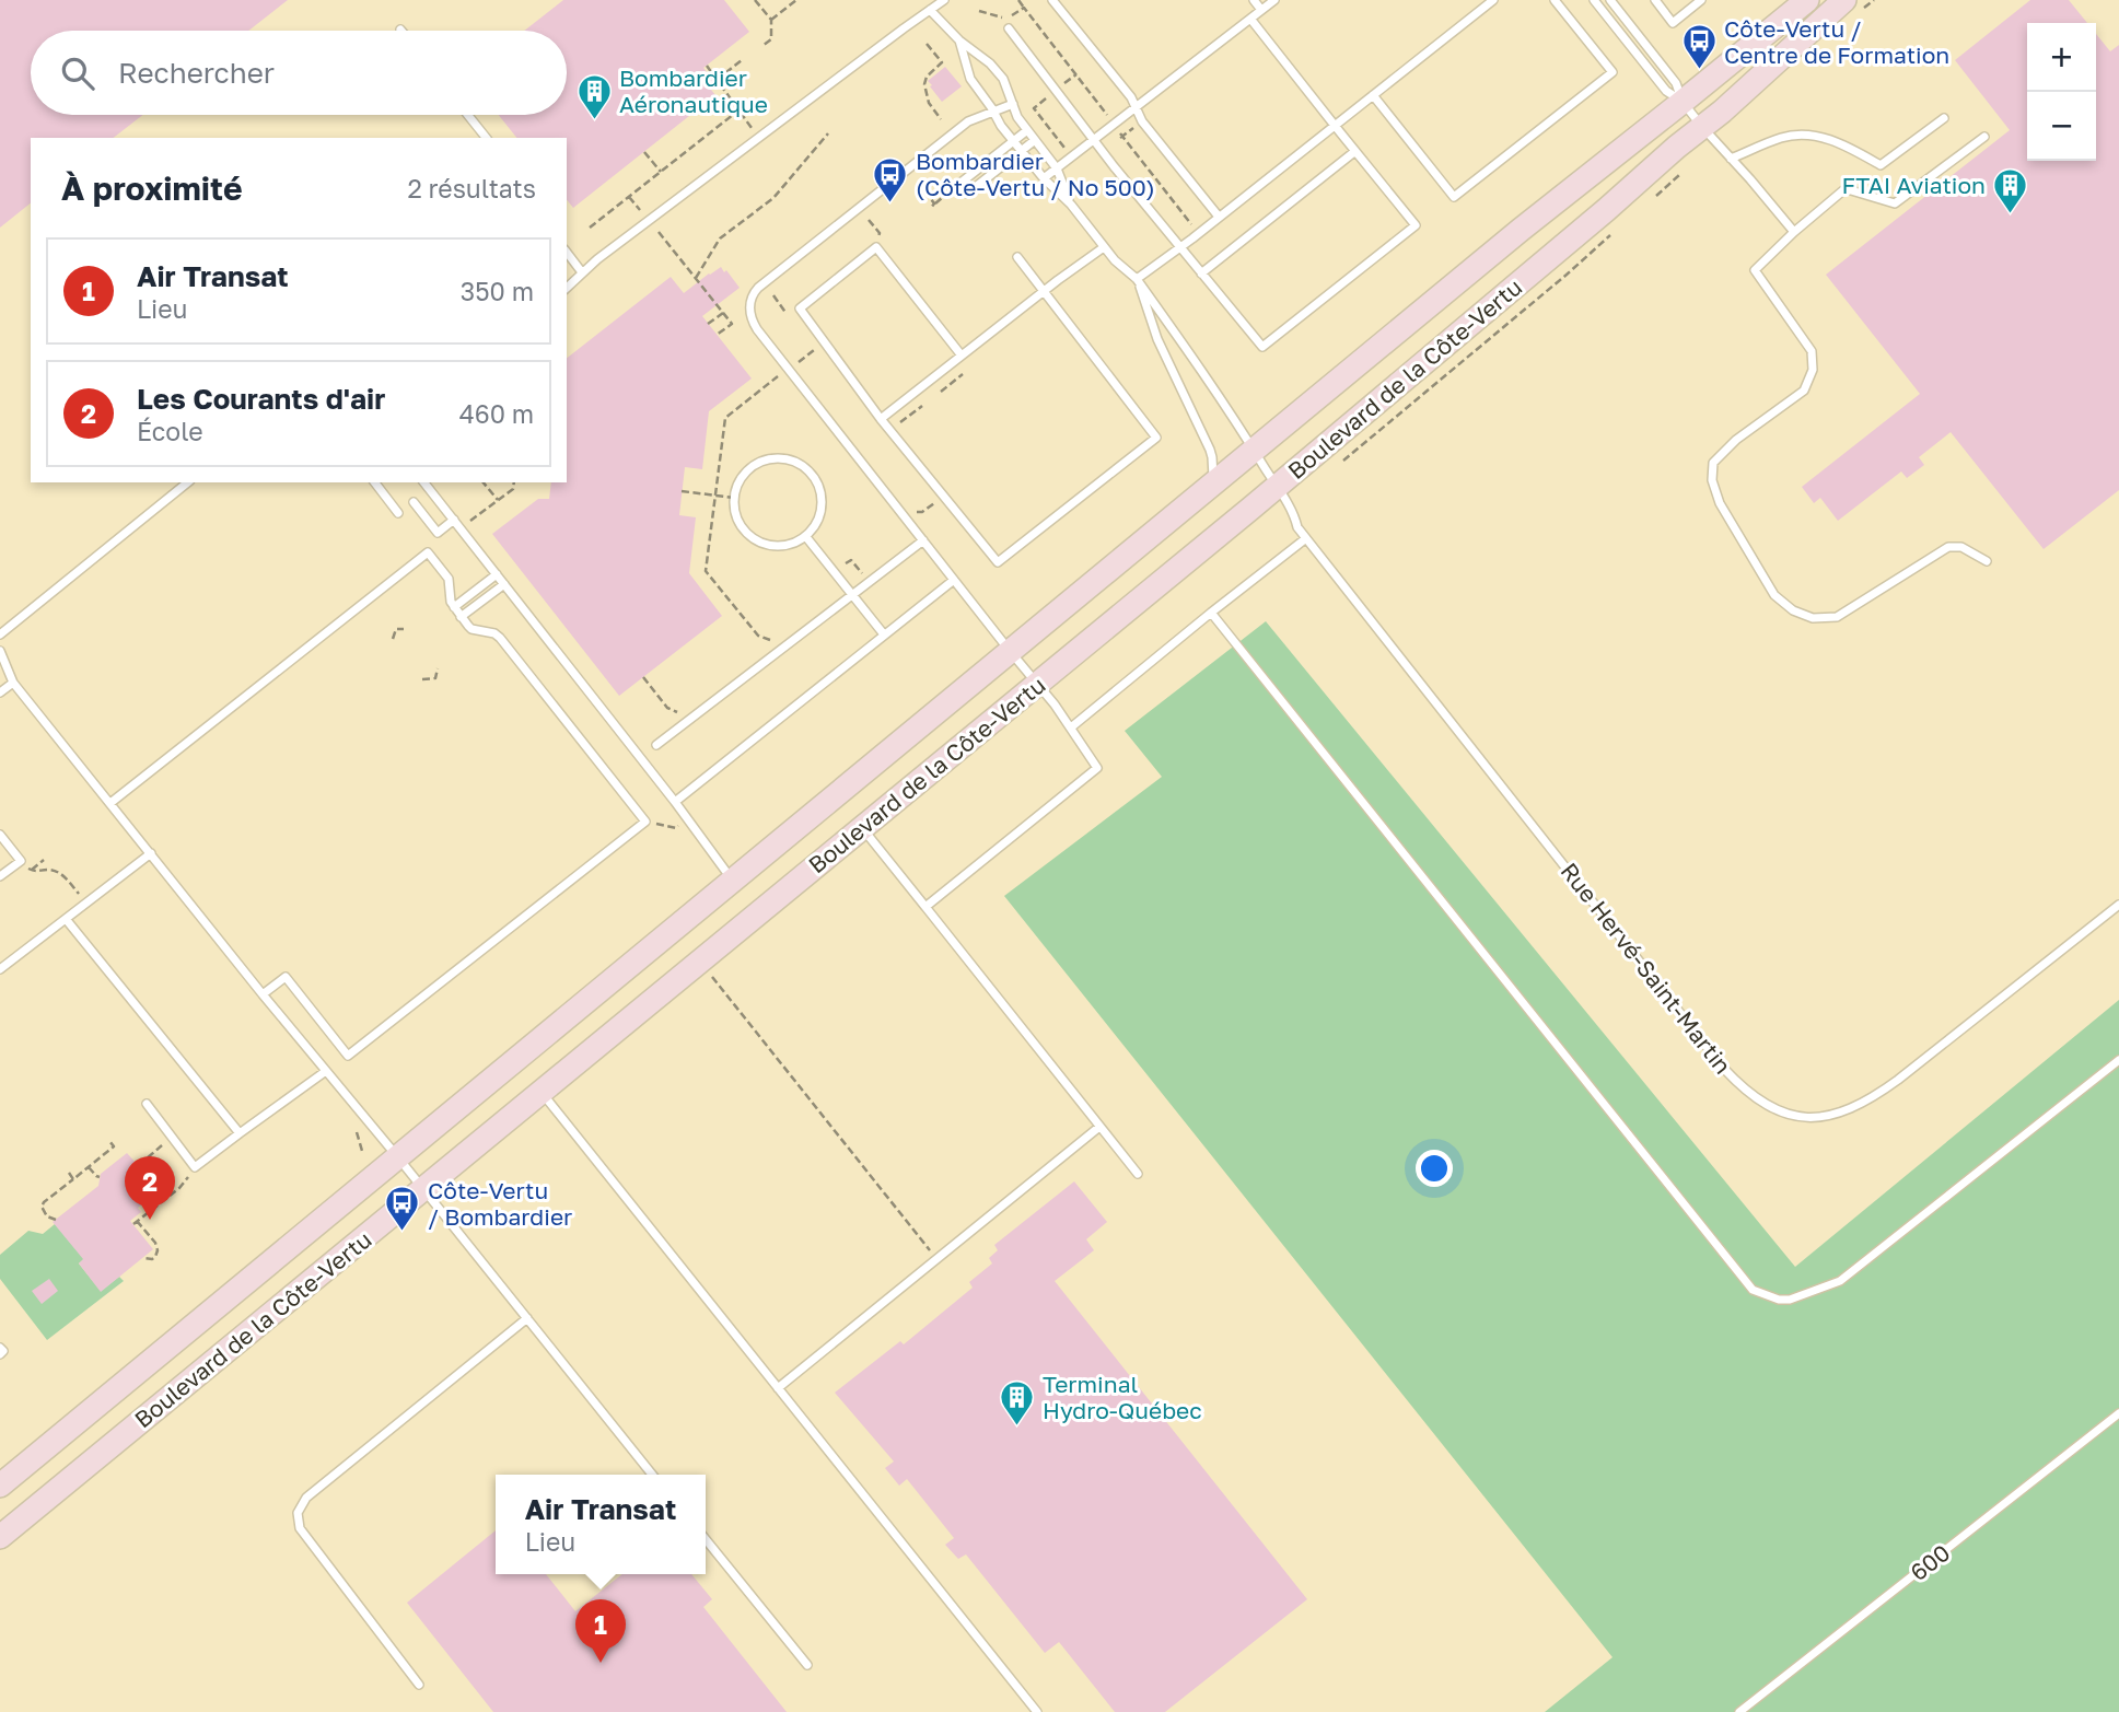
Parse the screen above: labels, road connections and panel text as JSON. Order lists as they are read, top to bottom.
{
  "streets": {
    "street": ["Boulevard de la Côte-Vertu"],
    "lane": ["Rue Hervé-Saint-Martin", "600"]
  },
  "crossings": [
    ["Boulevard de la Côte-Vertu", "Rue Hervé-Saint-Martin"]
  ],
  "places": {
    "bus stop": ["Côte-Vertu / Centre de Formation", "Bombardier (Côte-Vertu / No 500)", "Côte-Vertu / Bombardier"],
    "building": ["Bombardier Aéronautique", "FTAI Aviation", "Terminal Hydro-Québec"]
  },
  "page": {
    "map_buttons": ["+", "−"],
    "search": "Rechercher",
    "heading": ["À proximité", "2 résultats"],
    "list": [
      {
        "mark": "1",
        "name": "Air Transat",
        "note": "Lieu",
        "value": "350 m"
      },
      {
        "mark": "2",
        "name": "Les Courants d'air",
        "note": "École",
        "value": "460 m"
      }
    ],
    "pins": ["2", "1"],
    "popup": ["Air Transat", "Lieu"]
  }
}
